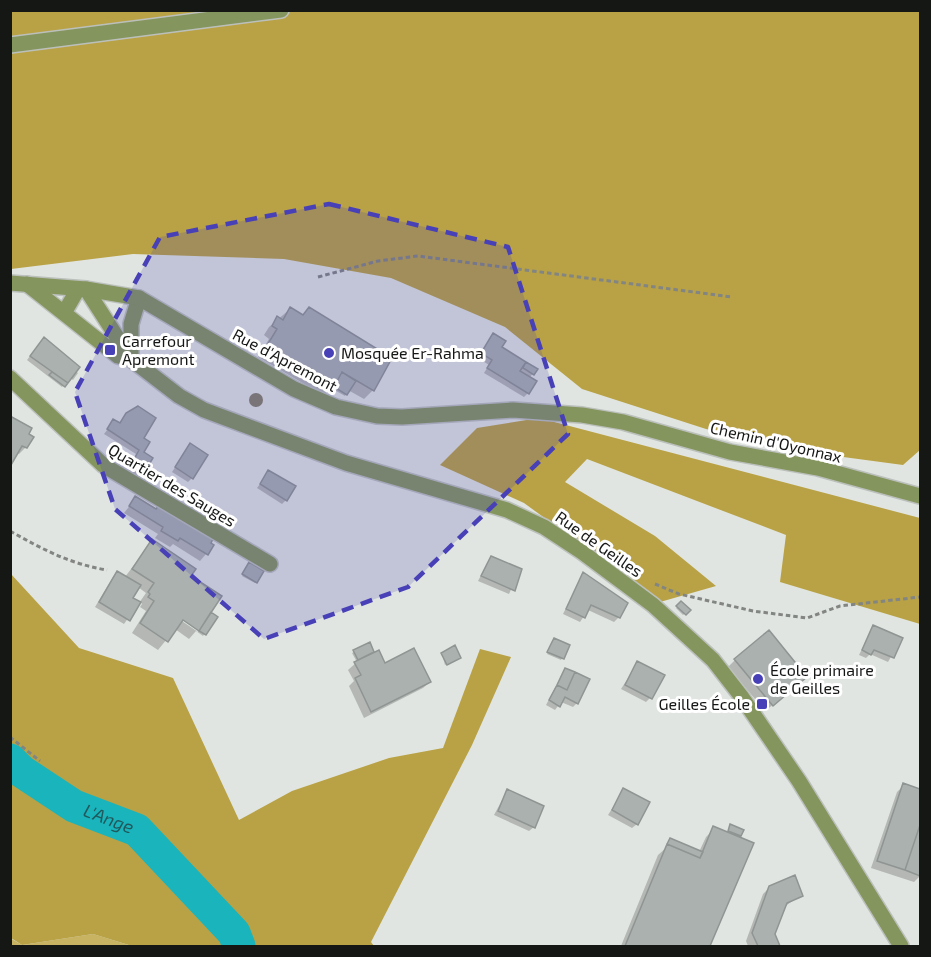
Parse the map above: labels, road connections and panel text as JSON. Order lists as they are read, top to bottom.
{
  "streets": {
    "street": [
      "Rue d'Apremont",
      "Chemin d'Oyonnax",
      "Quartier des Sauges",
      "Rue de Geilles"
    ]
  },
  "crossings": [
    ["Rue d'Apremont", "Chemin d'Oyonnax"],
    ["Rue d'Apremont", "Rue de Geilles"]
  ],
  "water": ["L'Ange"],
  "places": {
    "transit": ["Carrefour Apremont", "Geilles École"],
    "other": ["Mosquée Er-Rahma", "École primaire de Geilles"]
  }
}
